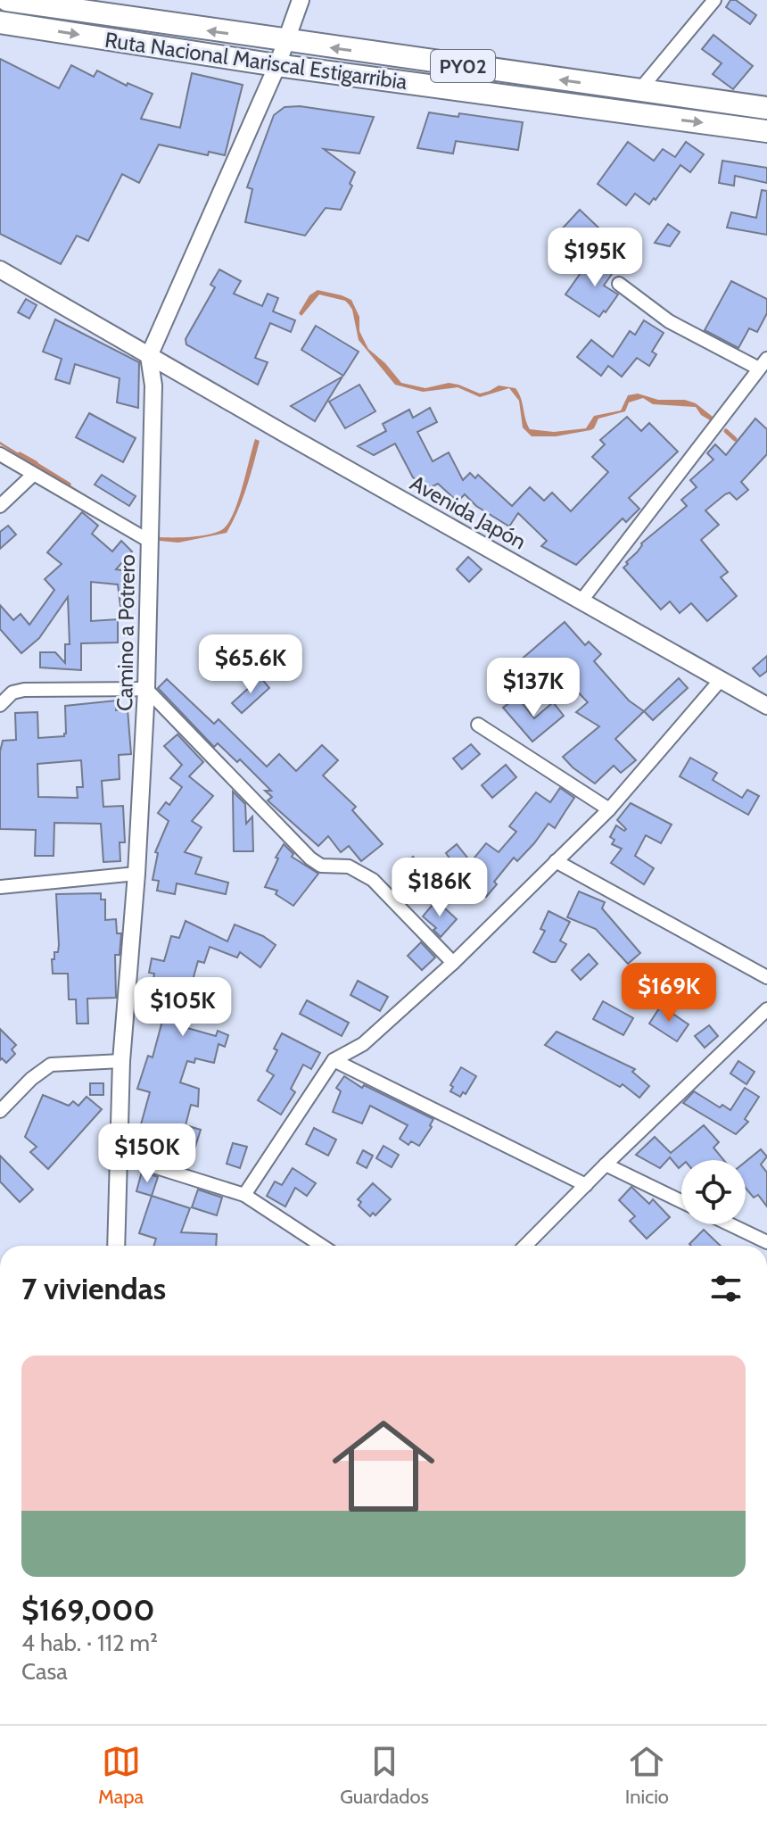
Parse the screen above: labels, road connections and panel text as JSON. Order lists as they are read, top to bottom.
{
  "streets": {
    "highway": ["Ruta Nacional Mariscal Estigarribia", "PY02"],
    "street": ["Avenida Japón", "Camino a Potrero"]
  },
  "crossings": [
    ["Avenida Japón", "Camino a Potrero"]
  ],
  "page": {
    "price": [
      "$195K",
      "$65.6K",
      "$137K",
      "$186K",
      "$169K",
      "$105K",
      "$150K"
    ],
    "heading": "7 viviendas",
    "list": [
      {
        "name": "$169,000",
        "note": "4 hab. · 112 m² · Casa"
      }
    ],
    "tabs": ["Mapa", "Guardados", "Inicio"]
  }
}
